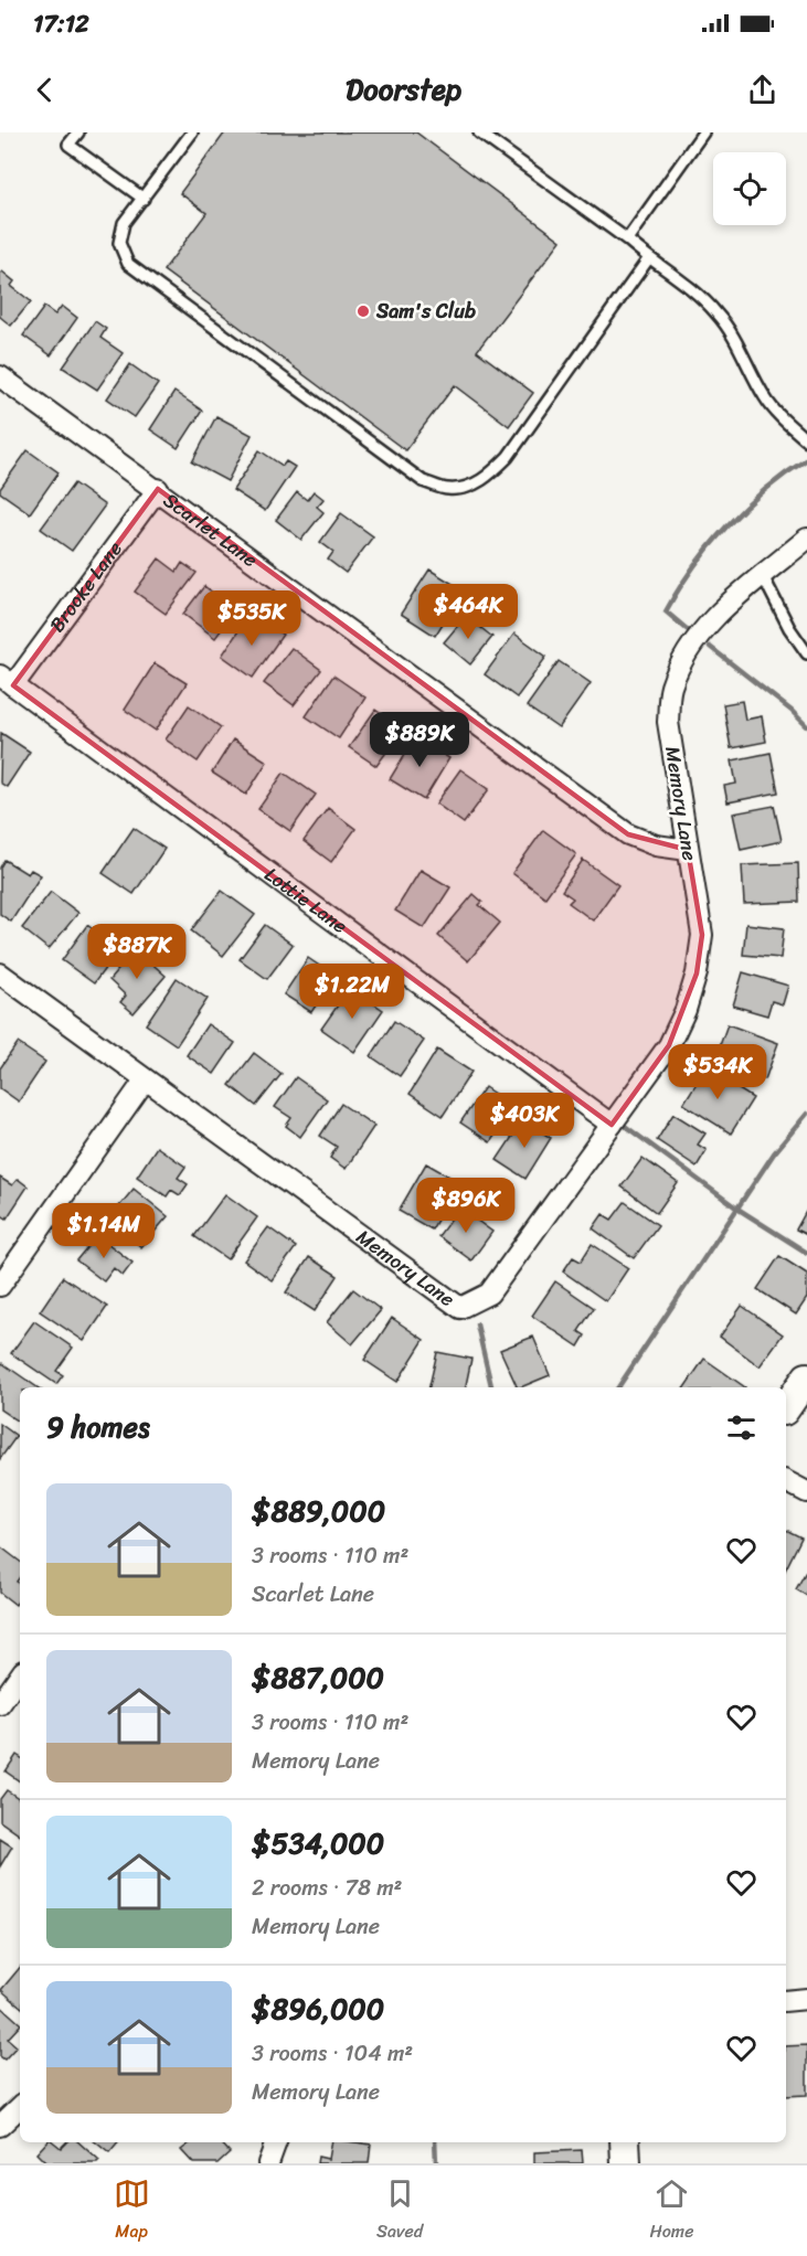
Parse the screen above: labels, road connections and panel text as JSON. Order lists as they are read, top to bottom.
{
  "streets": {
    "street": [
      "Scarlet Lane",
      "Brooke Lane",
      "Memory Lane",
      "Lottie Lane"
    ]
  },
  "crossings": [
    ["Scarlet Lane", "Brooke Lane"],
    ["Scarlet Lane", "Memory Lane"],
    ["Brooke Lane", "Lottie Lane"],
    ["Memory Lane", "Lottie Lane"]
  ],
  "places": ["Sam's Club"],
  "page": {
    "status": "17:12",
    "header": "Doorstep",
    "price": [
      "$464K",
      "$535K",
      "$889K",
      "$887K",
      "$1.22M",
      "$534K",
      "$403K",
      "$896K",
      "$1.14M"
    ],
    "heading": "9 homes",
    "list": [
      {
        "name": "$889,000",
        "note": "3 rooms · 110 m² · Scarlet Lane"
      },
      {
        "name": "$887,000",
        "note": "3 rooms · 110 m² · Memory Lane"
      },
      {
        "name": "$534,000",
        "note": "2 rooms · 78 m² · Memory Lane"
      },
      {
        "name": "$896,000",
        "note": "3 rooms · 104 m² · Memory Lane"
      }
    ],
    "tabs": ["Map", "Saved", "Home"]
  }
}
